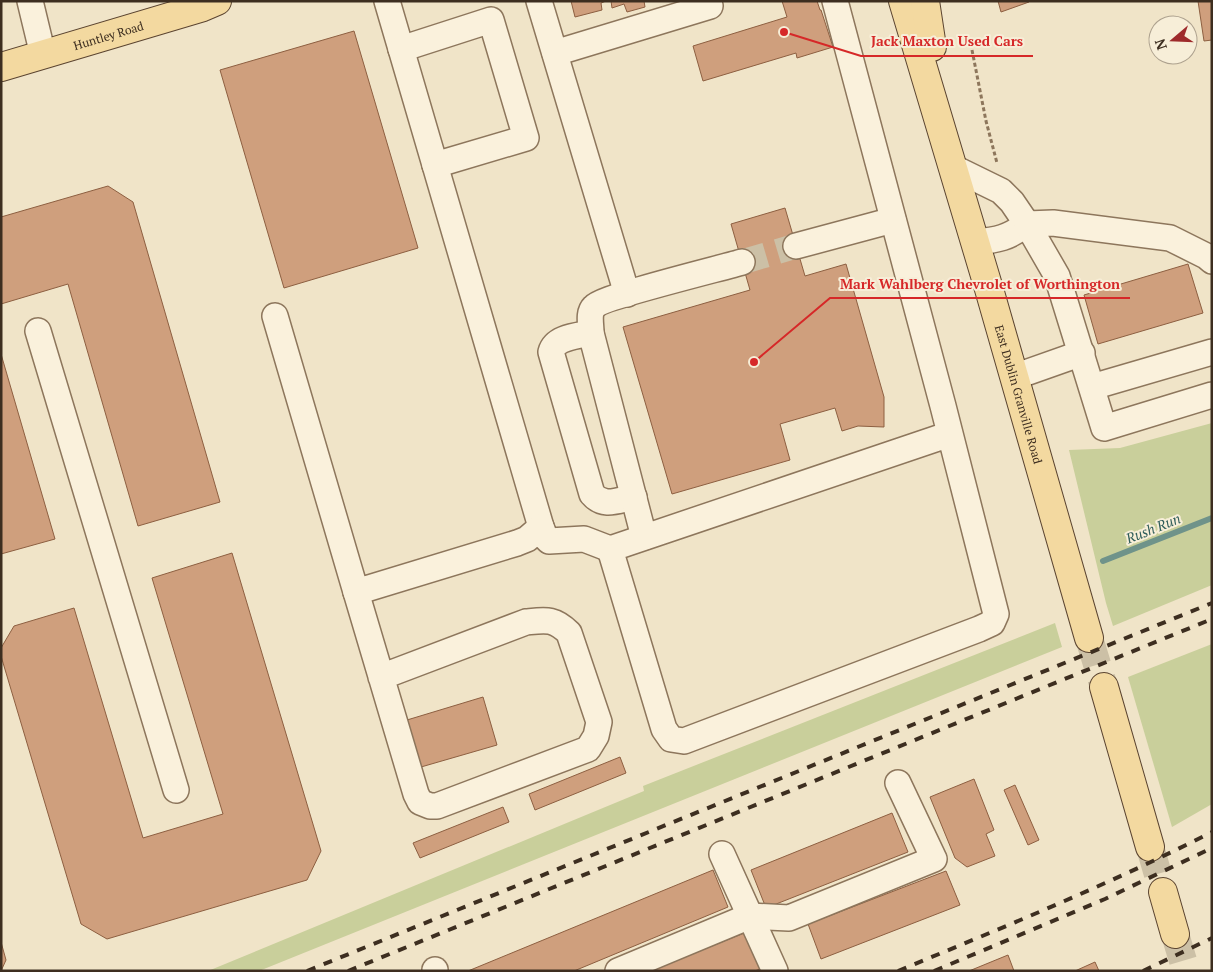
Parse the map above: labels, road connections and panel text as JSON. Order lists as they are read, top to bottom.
{
  "streets": {
    "main road": ["Huntley Road", "East Dublin Granville Road"]
  },
  "water": ["Rush Run"],
  "places": ["Jack Maxton Used Cars", "Mark Wahlberg Chevrolet of Worthington"],
  "north": "left"
}
